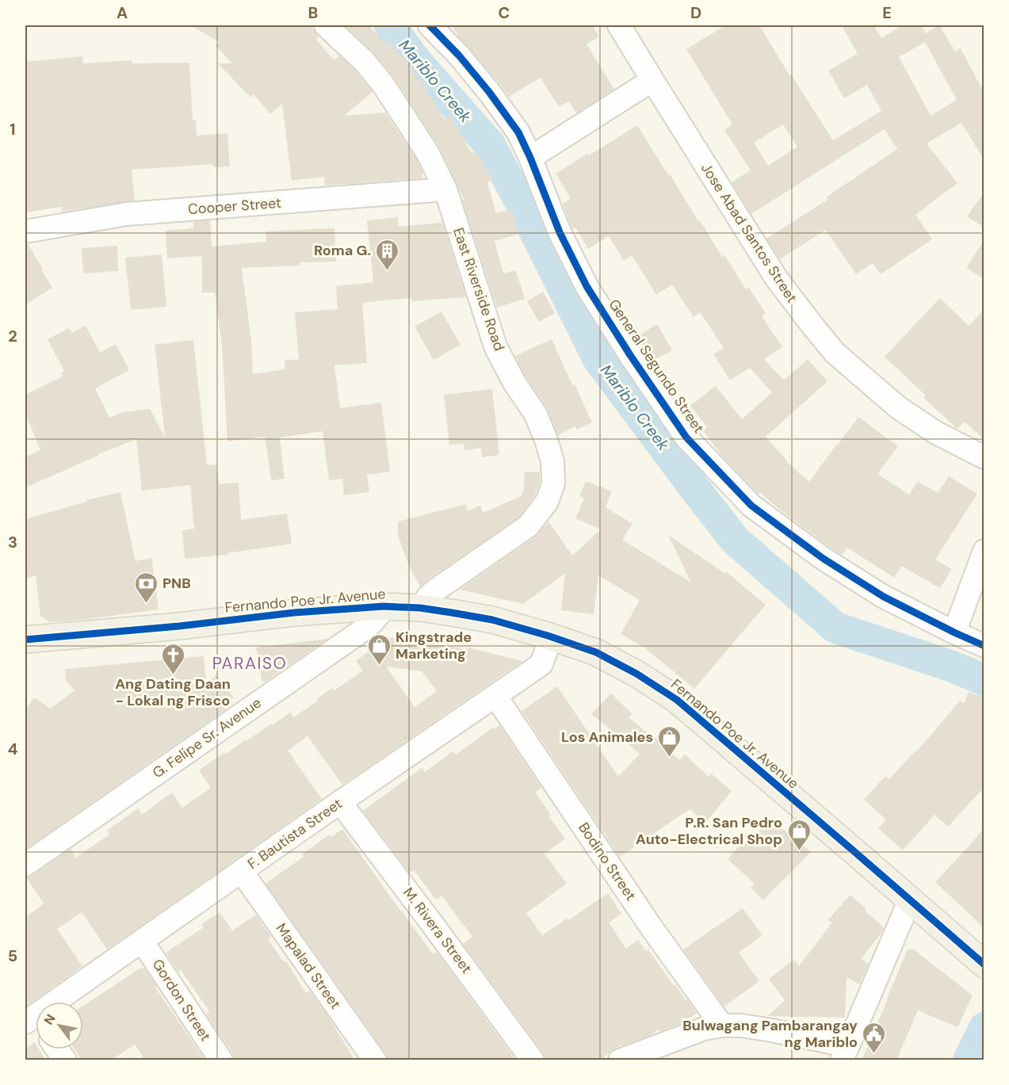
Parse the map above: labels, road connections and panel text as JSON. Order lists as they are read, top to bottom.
{
  "streets": {
    "main road": ["Fernando Poe Jr. Avenue"],
    "street": [
      "Cooper Street",
      "Jose Abad Santos Street",
      "East Riverside Road",
      "General Segundo Street",
      "G. Felipe Sr. Avenue",
      "F. Bautista Street",
      "Bodino Street",
      "M. Rivera Street",
      "Mapalad Street",
      "Gordon Street"
    ]
  },
  "crossings": [
    ["Cooper Street", "East Riverside Road"],
    ["East Riverside Road", "Fernando Poe Jr. Avenue"],
    ["Fernando Poe Jr. Avenue", "G. Felipe Sr. Avenue"],
    ["Fernando Poe Jr. Avenue", "F. Bautista Street"],
    ["F. Bautista Street", "Bodino Street"],
    ["F. Bautista Street", "M. Rivera Street"],
    ["F. Bautista Street", "Mapalad Street"],
    ["F. Bautista Street", "Gordon Street"]
  ],
  "districts": ["PARAISO"],
  "water": ["Mariblo Creek"],
  "places": {
    "building": ["Roma G."],
    "bank": ["PNB"],
    "shop": ["Kingstrade Marketing", "Los Animales", "P.R. San Pedro Auto-Electrical Shop"],
    "church": ["Ang Dating Daan - Lokal ng Frisco"],
    "public building": ["Bulwagang Pambarangay ng Mariblo"]
  },
  "north": "top left",
  "grid": {
    "columns": [
      "A",
      "B",
      "C",
      "D",
      "E"
    ],
    "rows": [
      "1",
      "2",
      "3",
      "4",
      "5"
    ]
  }
}
